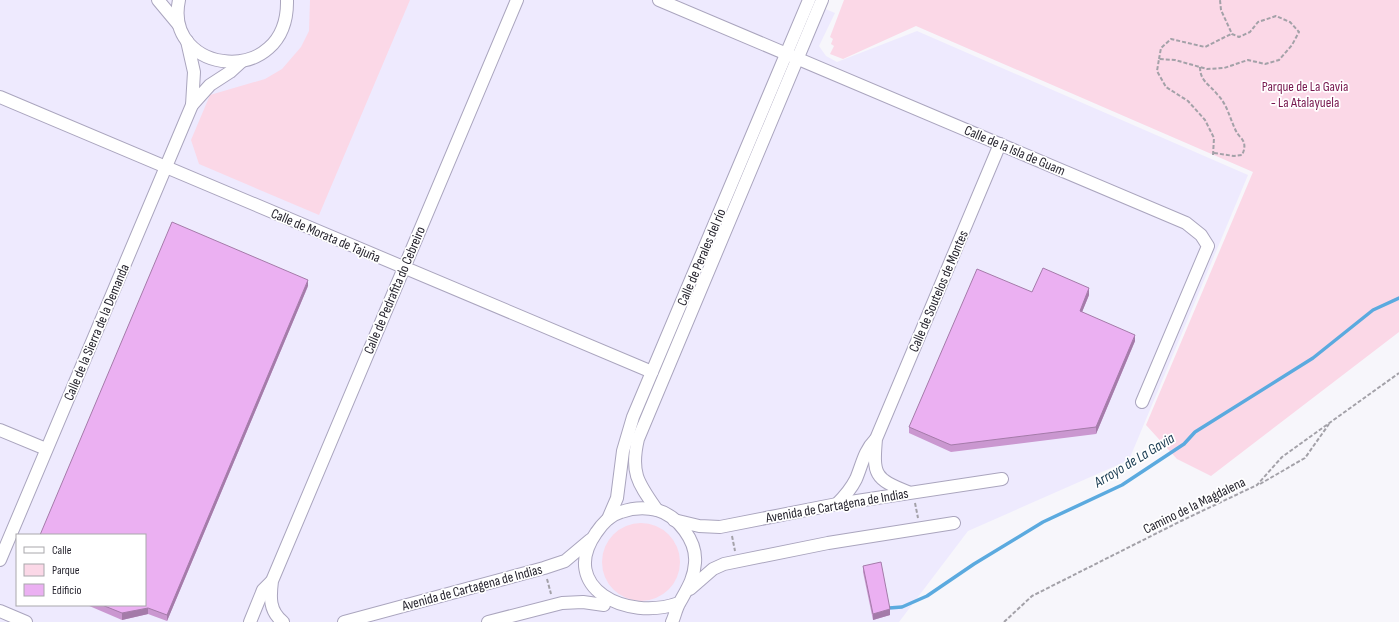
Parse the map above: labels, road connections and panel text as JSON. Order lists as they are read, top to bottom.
{
  "streets": {
    "street": [
      "Calle de la Isla de Guam",
      "Calle de Morata de Tajuña",
      "Calle de Perales del río",
      "Calle de Pedrafita do Cebreiro",
      "Calle de Soutelos de Montes",
      "Calle de la Sierra de la Demanda",
      "Avenida de Cartagena de Indias"
    ],
    "path": ["Camino de la Magdalena"]
  },
  "crossings": [
    ["Calle de la Isla de Guam", "Calle de Perales del río"],
    ["Calle de la Isla de Guam", "Calle de Soutelos de Montes"],
    ["Calle de Morata de Tajuña", "Calle de Perales del río"],
    ["Calle de Morata de Tajuña", "Calle de Pedrafita do Cebreiro"],
    ["Calle de Morata de Tajuña", "Calle de la Sierra de la Demanda"],
    ["Calle de Perales del río", "Avenida de Cartagena de Indias"],
    ["Calle de Soutelos de Montes", "Avenida de Cartagena de Indias"]
  ],
  "water": ["Arroyo de La Gavia"],
  "parks": ["Parque de La Gavia - La Atalayuela"],
  "legend": ["Calle", "Parque", "Edificio"]
}
